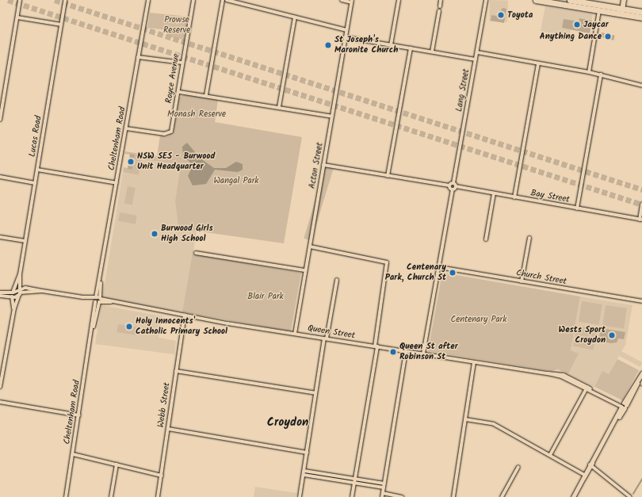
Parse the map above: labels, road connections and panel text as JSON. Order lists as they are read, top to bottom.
{
  "streets": {
    "street": [
      "Royce Avenue",
      "Lang Street",
      "Lucas Road",
      "Cheltenham Road",
      "Acton Street",
      "Bay Street",
      "Church Street",
      "Queen Street",
      "Webb Street"
    ]
  },
  "crossings": [
    ["Royce Avenue", "Cheltenham Road"],
    ["Lucas Road", "Queen Street"],
    ["Cheltenham Road", "Queen Street"],
    ["Acton Street", "Queen Street"],
    ["Queen Street", "Webb Street"]
  ],
  "districts": ["Croydon"],
  "parks": [
    "Prowse Reserve",
    "Monash Reserve",
    "Wangal Park",
    "Blair Park",
    "Centenary Park"
  ],
  "places": [
    "Toyota",
    "Jaycar",
    "Anything Dance",
    "St Joseph's Maronite Church",
    "NSW SES - Burwood Unit Headquarter",
    "Burwood Girls High School",
    "Centenary Park, Church St",
    "Holy Innocents' Catholic Primary School",
    "Wests Sport Croydon",
    "Queen St after Robinson St"
  ]
}
